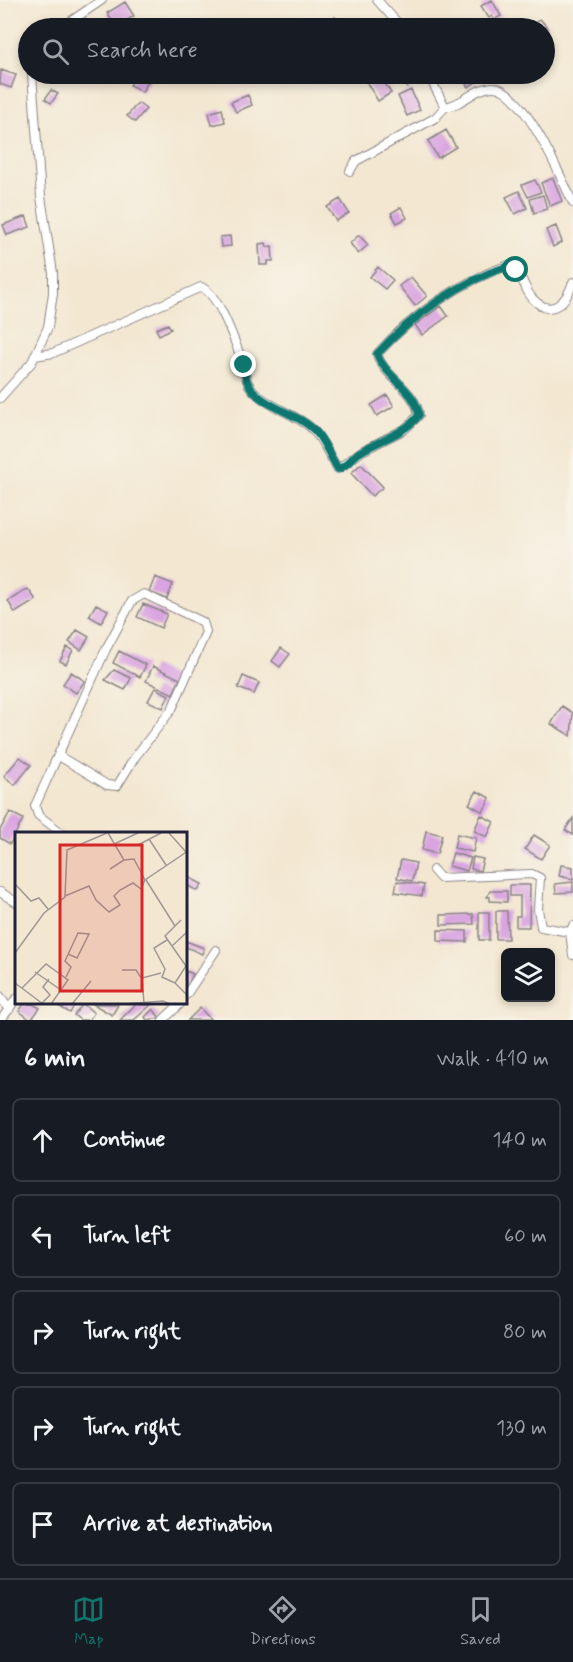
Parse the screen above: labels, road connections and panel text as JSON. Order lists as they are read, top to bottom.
{
  "page": {
    "search": "Search here",
    "heading": ["6 min", "Walk · 410 m"],
    "list": [
      ["Continue", "140 m"],
      ["Turn left", "60 m"],
      ["Turn right", "80 m"],
      ["Turn right", "130 m"],
      "Arrive at destination"
    ],
    "nav": ["Map", "Directions", "Saved"]
  }
}
